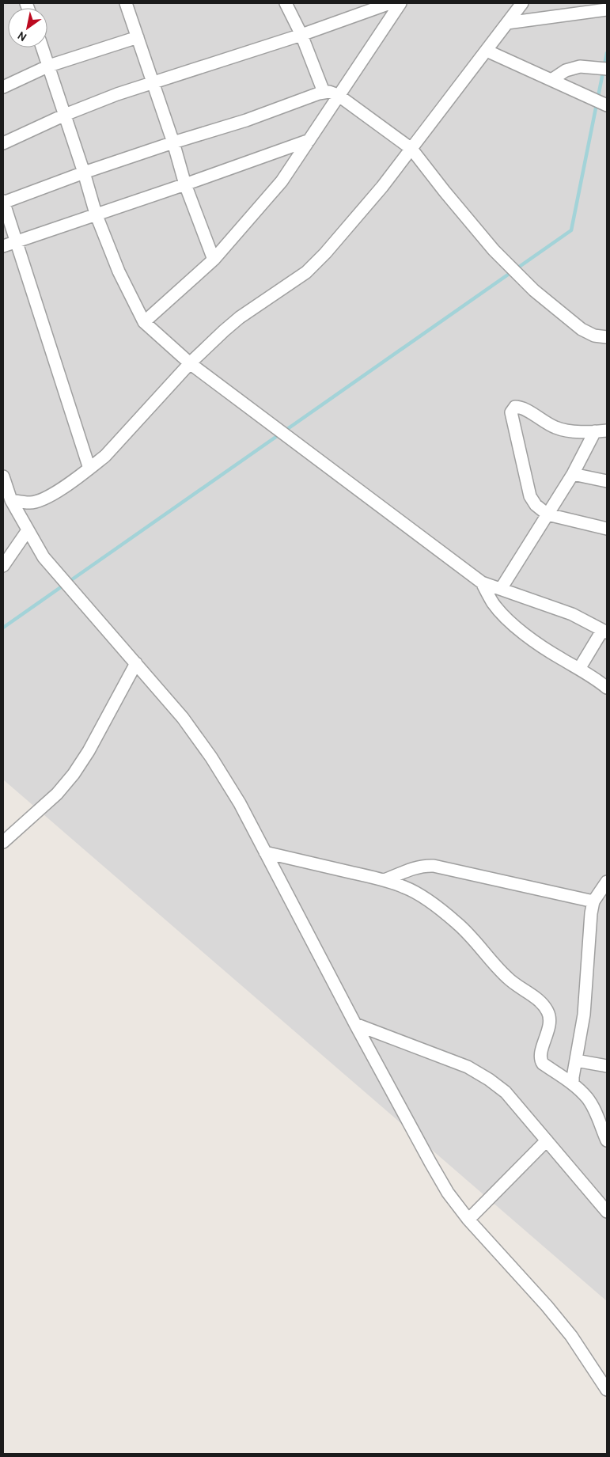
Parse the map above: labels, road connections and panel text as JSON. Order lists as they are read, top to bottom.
{
  "north": "bottom left"
}
